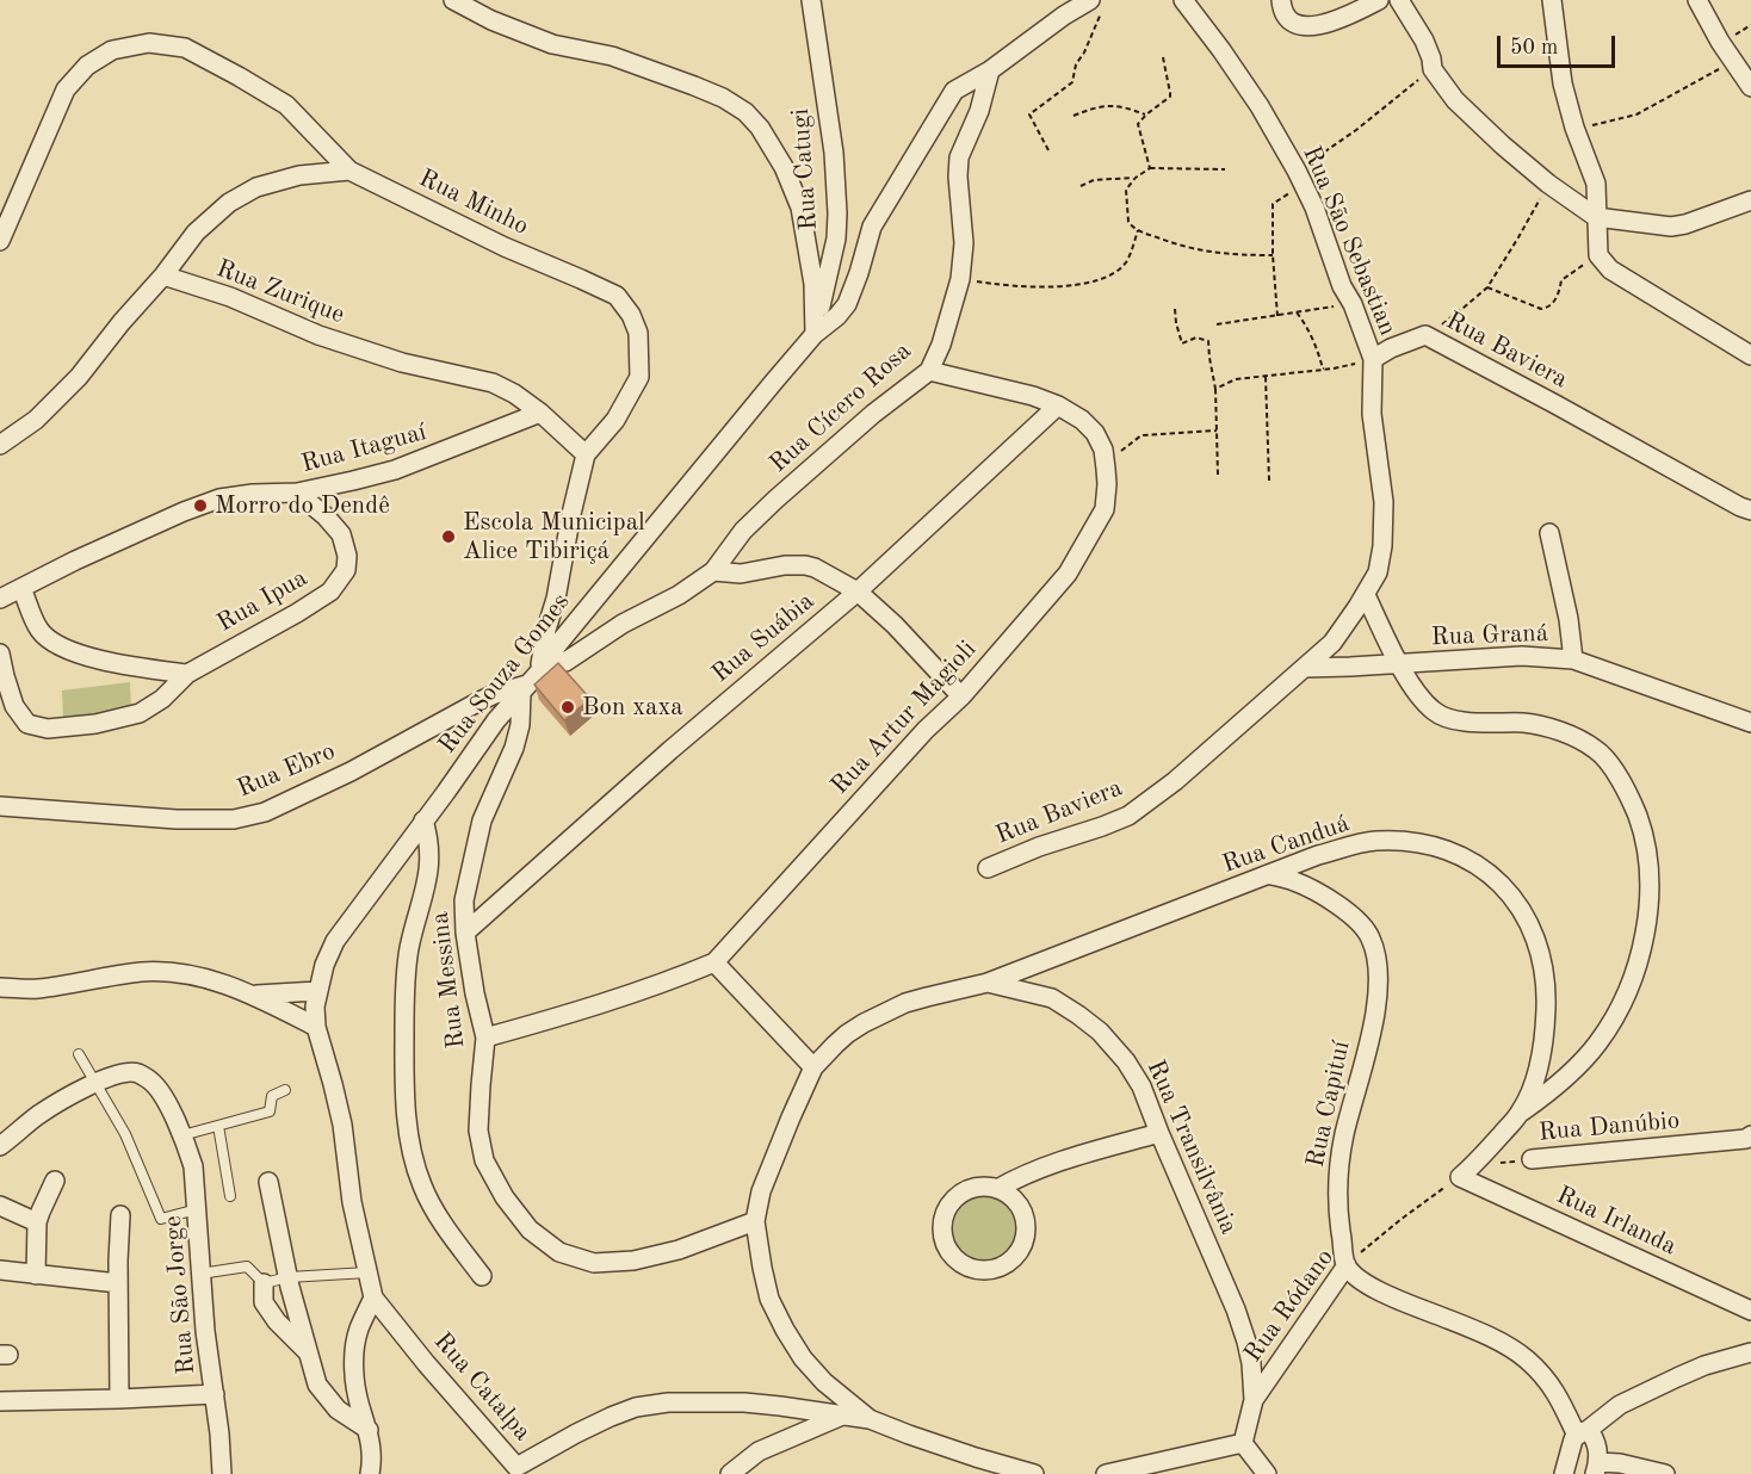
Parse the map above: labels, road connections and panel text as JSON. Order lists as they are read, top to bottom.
{
  "streets": {
    "street": [
      "Rua Catugi",
      "Rua Minho",
      "Rua São Sebastian",
      "Rua Zurique",
      "Rua Baviera",
      "Rua Cícero Rosa",
      "Rua Itaguaí",
      "Rua Ipua",
      "Rua Graná",
      "Rua Suábia",
      "Rua Souza Gomes",
      "Rua Artur Magioli",
      "Rua Ebro",
      "Rua Canduá",
      "Rua Messina",
      "Rua Capituí",
      "Rua Danúbio",
      "Rua Transilvânia",
      "Rua Irlanda",
      "Rua São Jorge",
      "Rua Ródano",
      "Rua Catalpa"
    ]
  },
  "crossings": [
    ["Rua Catugi", "Rua Souza Gomes"],
    ["Rua Minho", "Rua Zurique"],
    ["Rua São Sebastian", "Rua Baviera"],
    ["Rua Zurique", "Rua Itaguaí"],
    ["Rua Baviera", "Rua Graná"],
    ["Rua Cícero Rosa", "Rua Souza Gomes"],
    ["Rua Cícero Rosa", "Rua Artur Magioli"],
    ["Rua Cícero Rosa", "Rua Ebro"],
    ["Rua Cícero Rosa", "Rua Messina"],
    ["Rua Itaguaí", "Rua Ipua"],
    ["Rua Suábia", "Rua Artur Magioli"],
    ["Rua Suábia", "Rua Messina"],
    ["Rua Souza Gomes", "Rua Ebro"],
    ["Rua Souza Gomes", "Rua Messina"],
    ["Rua Souza Gomes", "Rua Catalpa"],
    ["Rua Artur Magioli", "Rua Messina"],
    ["Rua Ebro", "Rua Messina"],
    ["Rua Canduá", "Rua Capituí"],
    ["Rua Canduá", "Rua Danúbio"],
    ["Rua Canduá", "Rua Transilvânia"],
    ["Rua Canduá", "Rua Irlanda"],
    ["Rua Canduá", "Rua Ródano"],
    ["Rua Messina", "Rua Transilvânia"],
    ["Rua Capituí", "Rua Ródano"],
    ["Rua Danúbio", "Rua Irlanda"],
    ["Rua Danúbio", "Rua Ródano"],
    ["Rua Transilvânia", "Rua Ródano"],
    ["Rua Transilvânia", "Rua Catalpa"],
    ["Rua Irlanda", "Rua Ródano"]
  ],
  "places": ["Morro do Dendê", "Escola Municipal Alice Tibiriçá", "Bon xaxa"],
  "scale_bar": "50 m"
}
